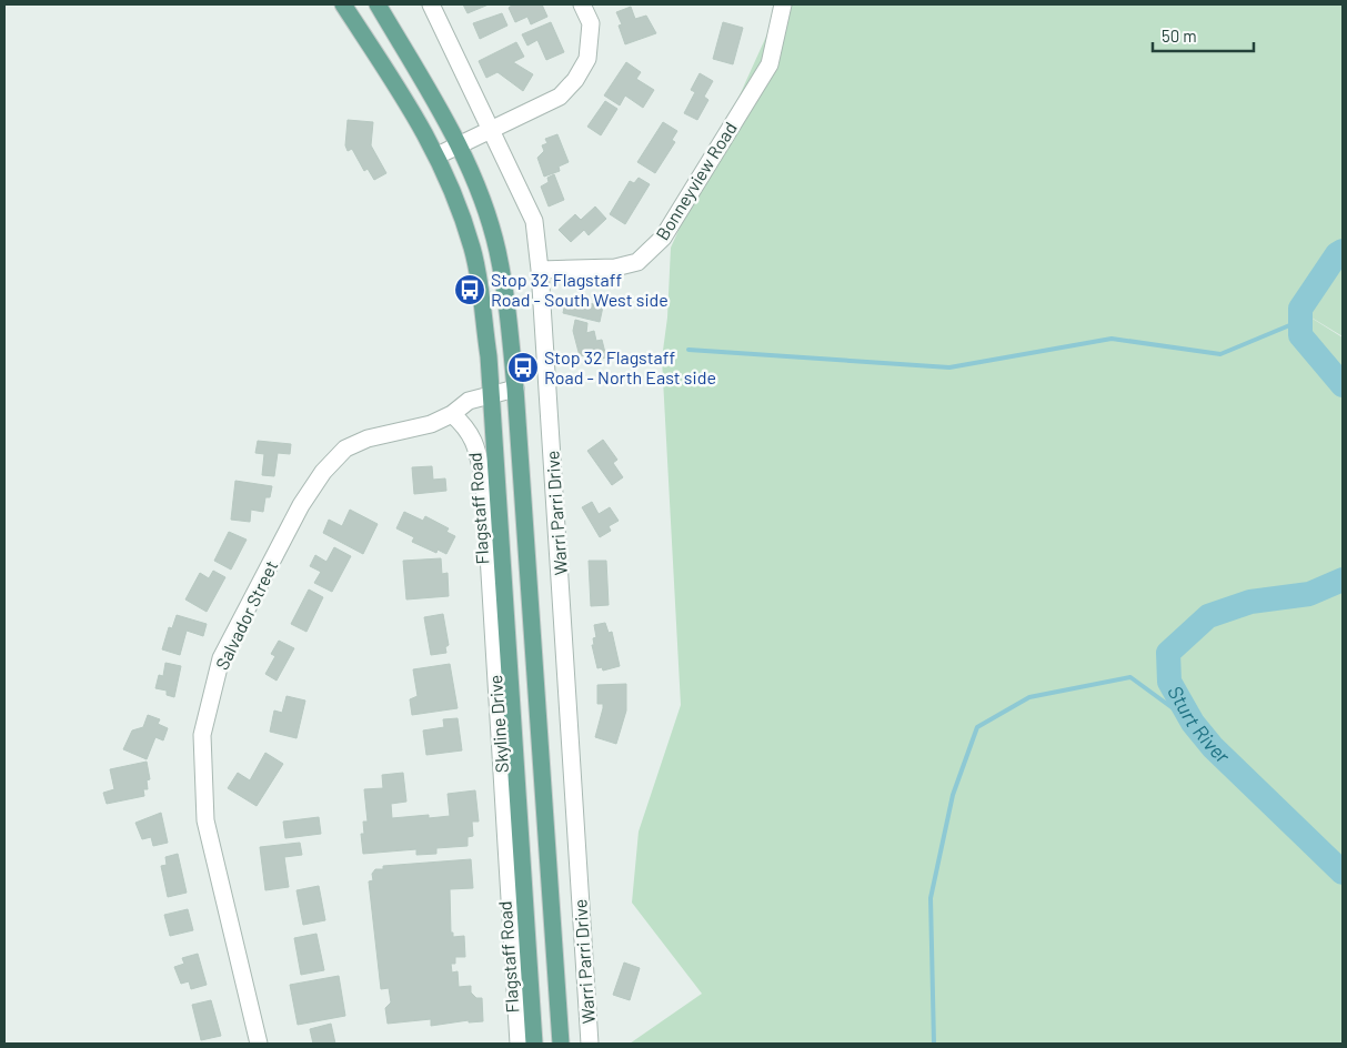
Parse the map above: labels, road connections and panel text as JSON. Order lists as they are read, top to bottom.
{
  "streets": {
    "main road": ["Flagstaff Road"],
    "street": [
      "Bonneyview Road",
      "Warri Parri Drive",
      "Salvador Street",
      "Skyline Drive"
    ]
  },
  "crossings": [
    ["Bonneyview Road", "Warri Parri Drive"],
    ["Flagstaff Road", "Salvador Street"],
    ["Salvador Street", "Skyline Drive"]
  ],
  "water": ["Sturt River"],
  "places": {
    "bus stop": ["Stop 32 Flagstaff Road - South West side", "Stop 32 Flagstaff Road - North East side"]
  },
  "scale_bar": "50 m"
}
